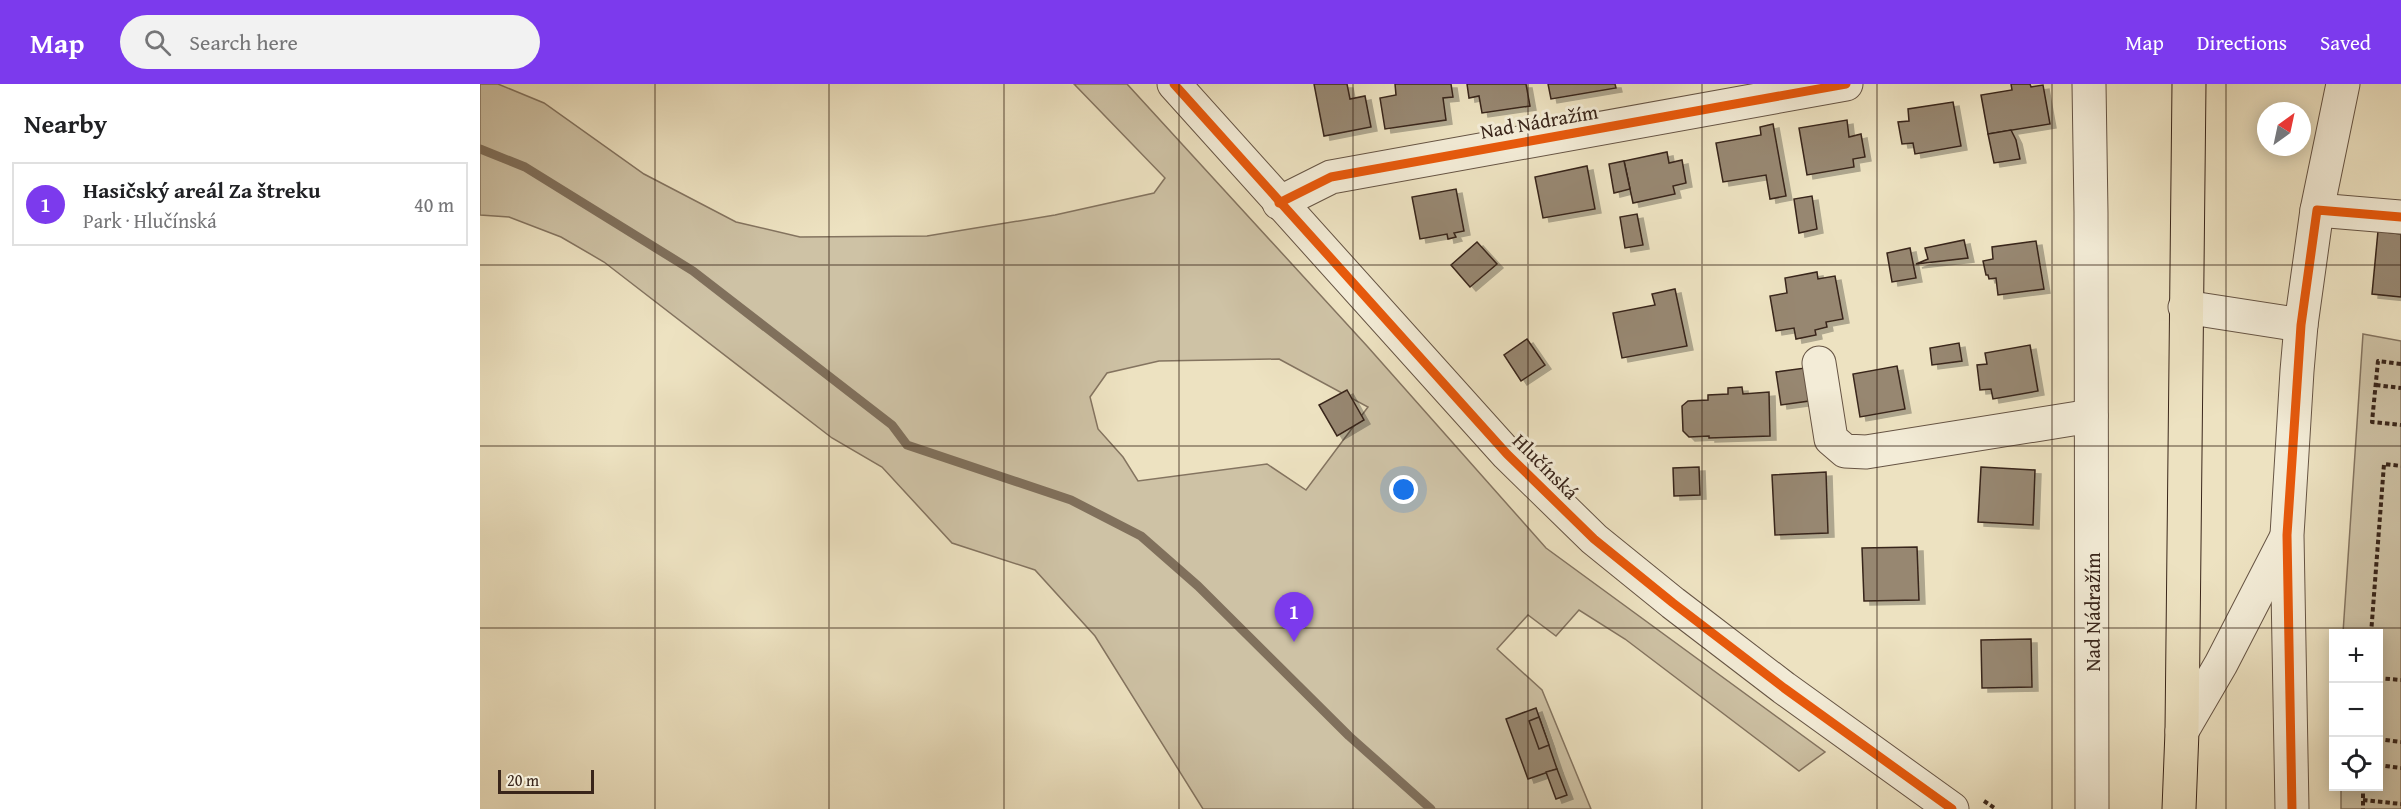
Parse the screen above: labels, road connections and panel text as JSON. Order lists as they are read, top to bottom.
{
  "streets": {
    "street": ["Nad Nádražím", "Hlučínská"]
  },
  "crossings": [
    ["Nad Nádražím", "Hlučínská"]
  ],
  "scale_bar": "20 m",
  "north": "top right",
  "page": {
    "header": "Map",
    "search": "Search here",
    "nav": ["Map", "Directions", "Saved"],
    "heading": "Nearby",
    "list": [
      {
        "mark": "1",
        "name": "Hasičský areál Za štreku",
        "note": "Park · Hlučínská",
        "value": "40 m"
      }
    ],
    "pins": "1",
    "map_buttons": ["+", "−"],
    "scale": "20 m"
  }
}
